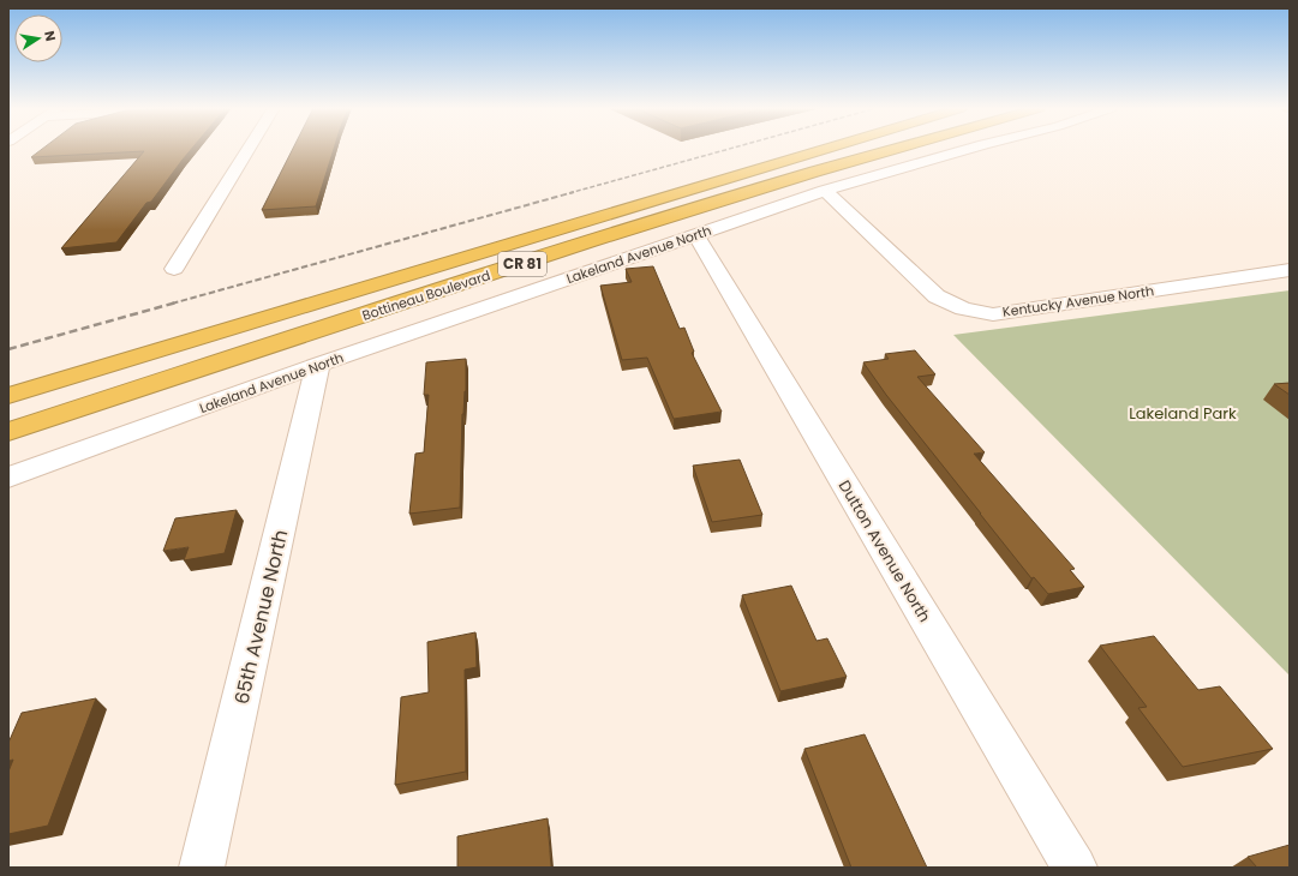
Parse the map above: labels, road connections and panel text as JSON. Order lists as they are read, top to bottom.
{
  "streets": {
    "highway": ["CR 81", "Bottineau Boulevard"],
    "street": [
      "Lakeland Avenue North",
      "Kentucky Avenue North",
      "Dutton Avenue North",
      "65th Avenue North"
    ]
  },
  "crossings": [
    ["Lakeland Avenue North", "Kentucky Avenue North"],
    ["Lakeland Avenue North", "Dutton Avenue North"],
    ["Lakeland Avenue North", "65th Avenue North"]
  ],
  "parks": ["Lakeland Park"],
  "north": "right"
}
